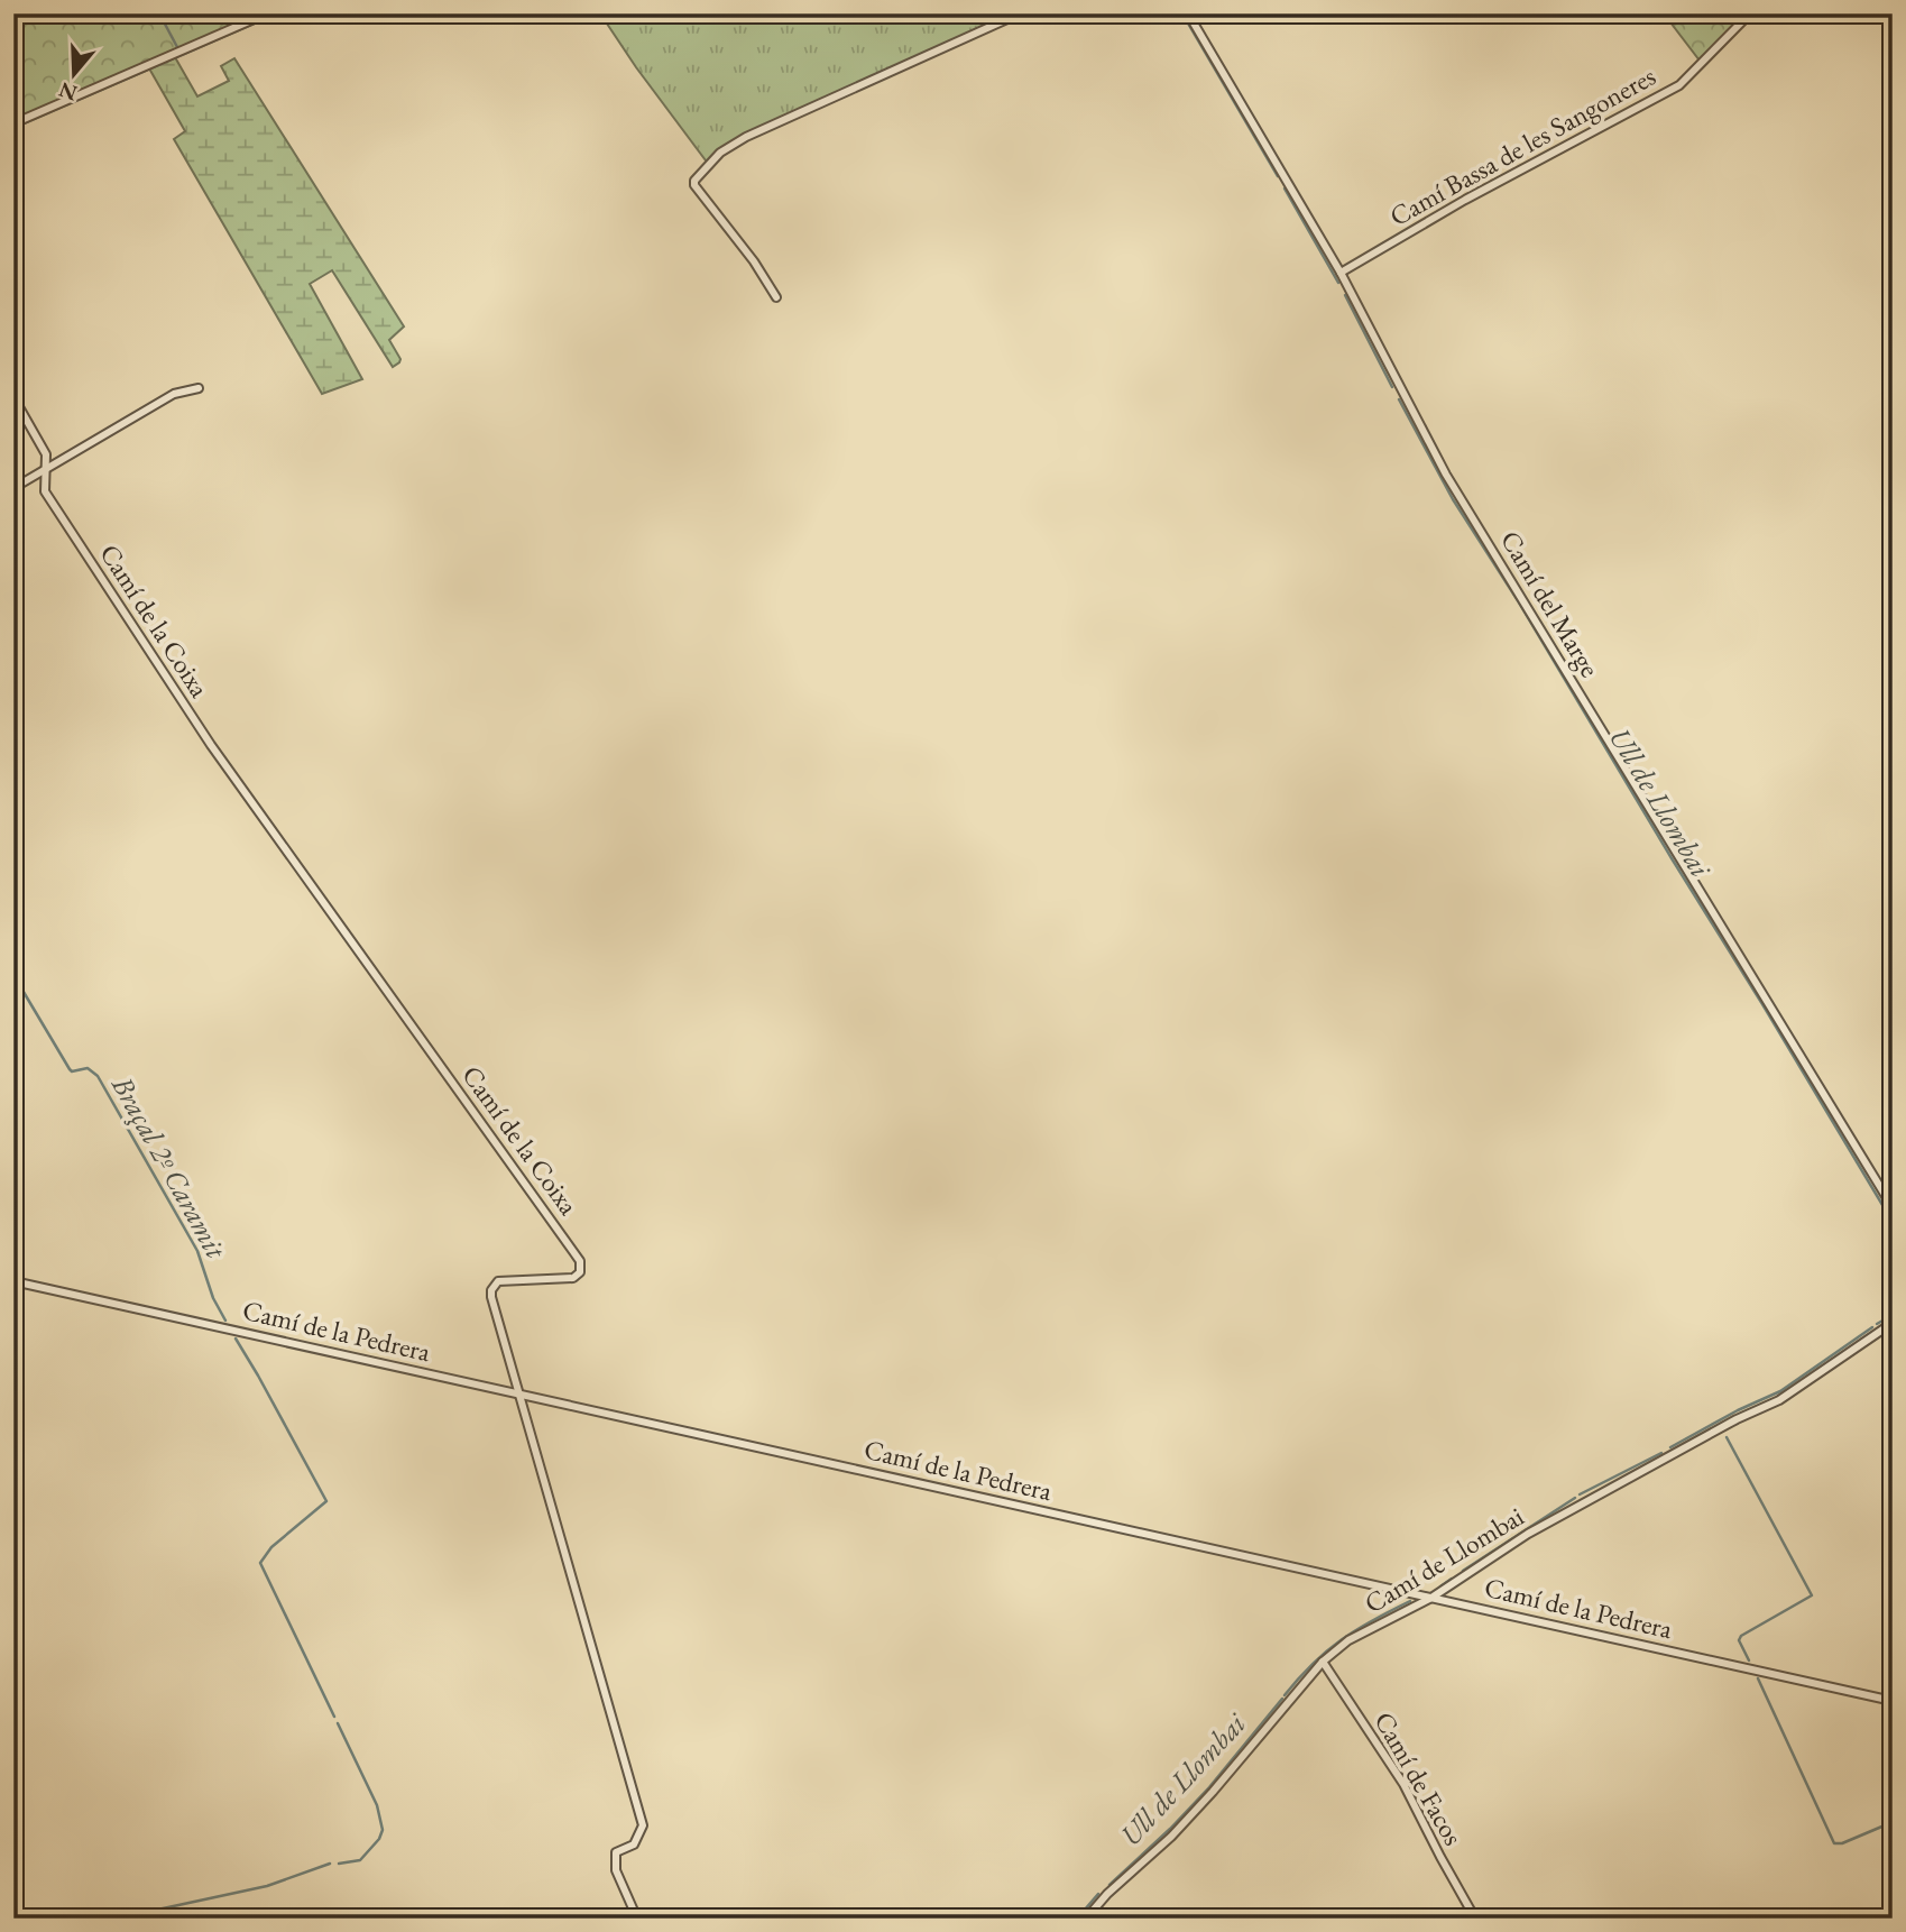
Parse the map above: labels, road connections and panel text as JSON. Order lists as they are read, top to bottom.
{
  "streets": {
    "street": [
      "Camí Bassa de les Sangoneres",
      "Camí del Marge",
      "Camí de la Coixa",
      "Camí de la Pedrera",
      "Camí de Llombai",
      "Camí de Facos"
    ]
  },
  "crossings": [
    ["Camí Bassa de les Sangoneres", "Camí del Marge"],
    ["Camí de la Coixa", "Camí de la Pedrera"],
    ["Camí de la Pedrera", "Camí de Llombai"],
    ["Camí de Llombai", "Camí de Facos"]
  ],
  "water": ["Ull de Llombai", "Braçal 2º Caramit"],
  "north": "bottom"
}
